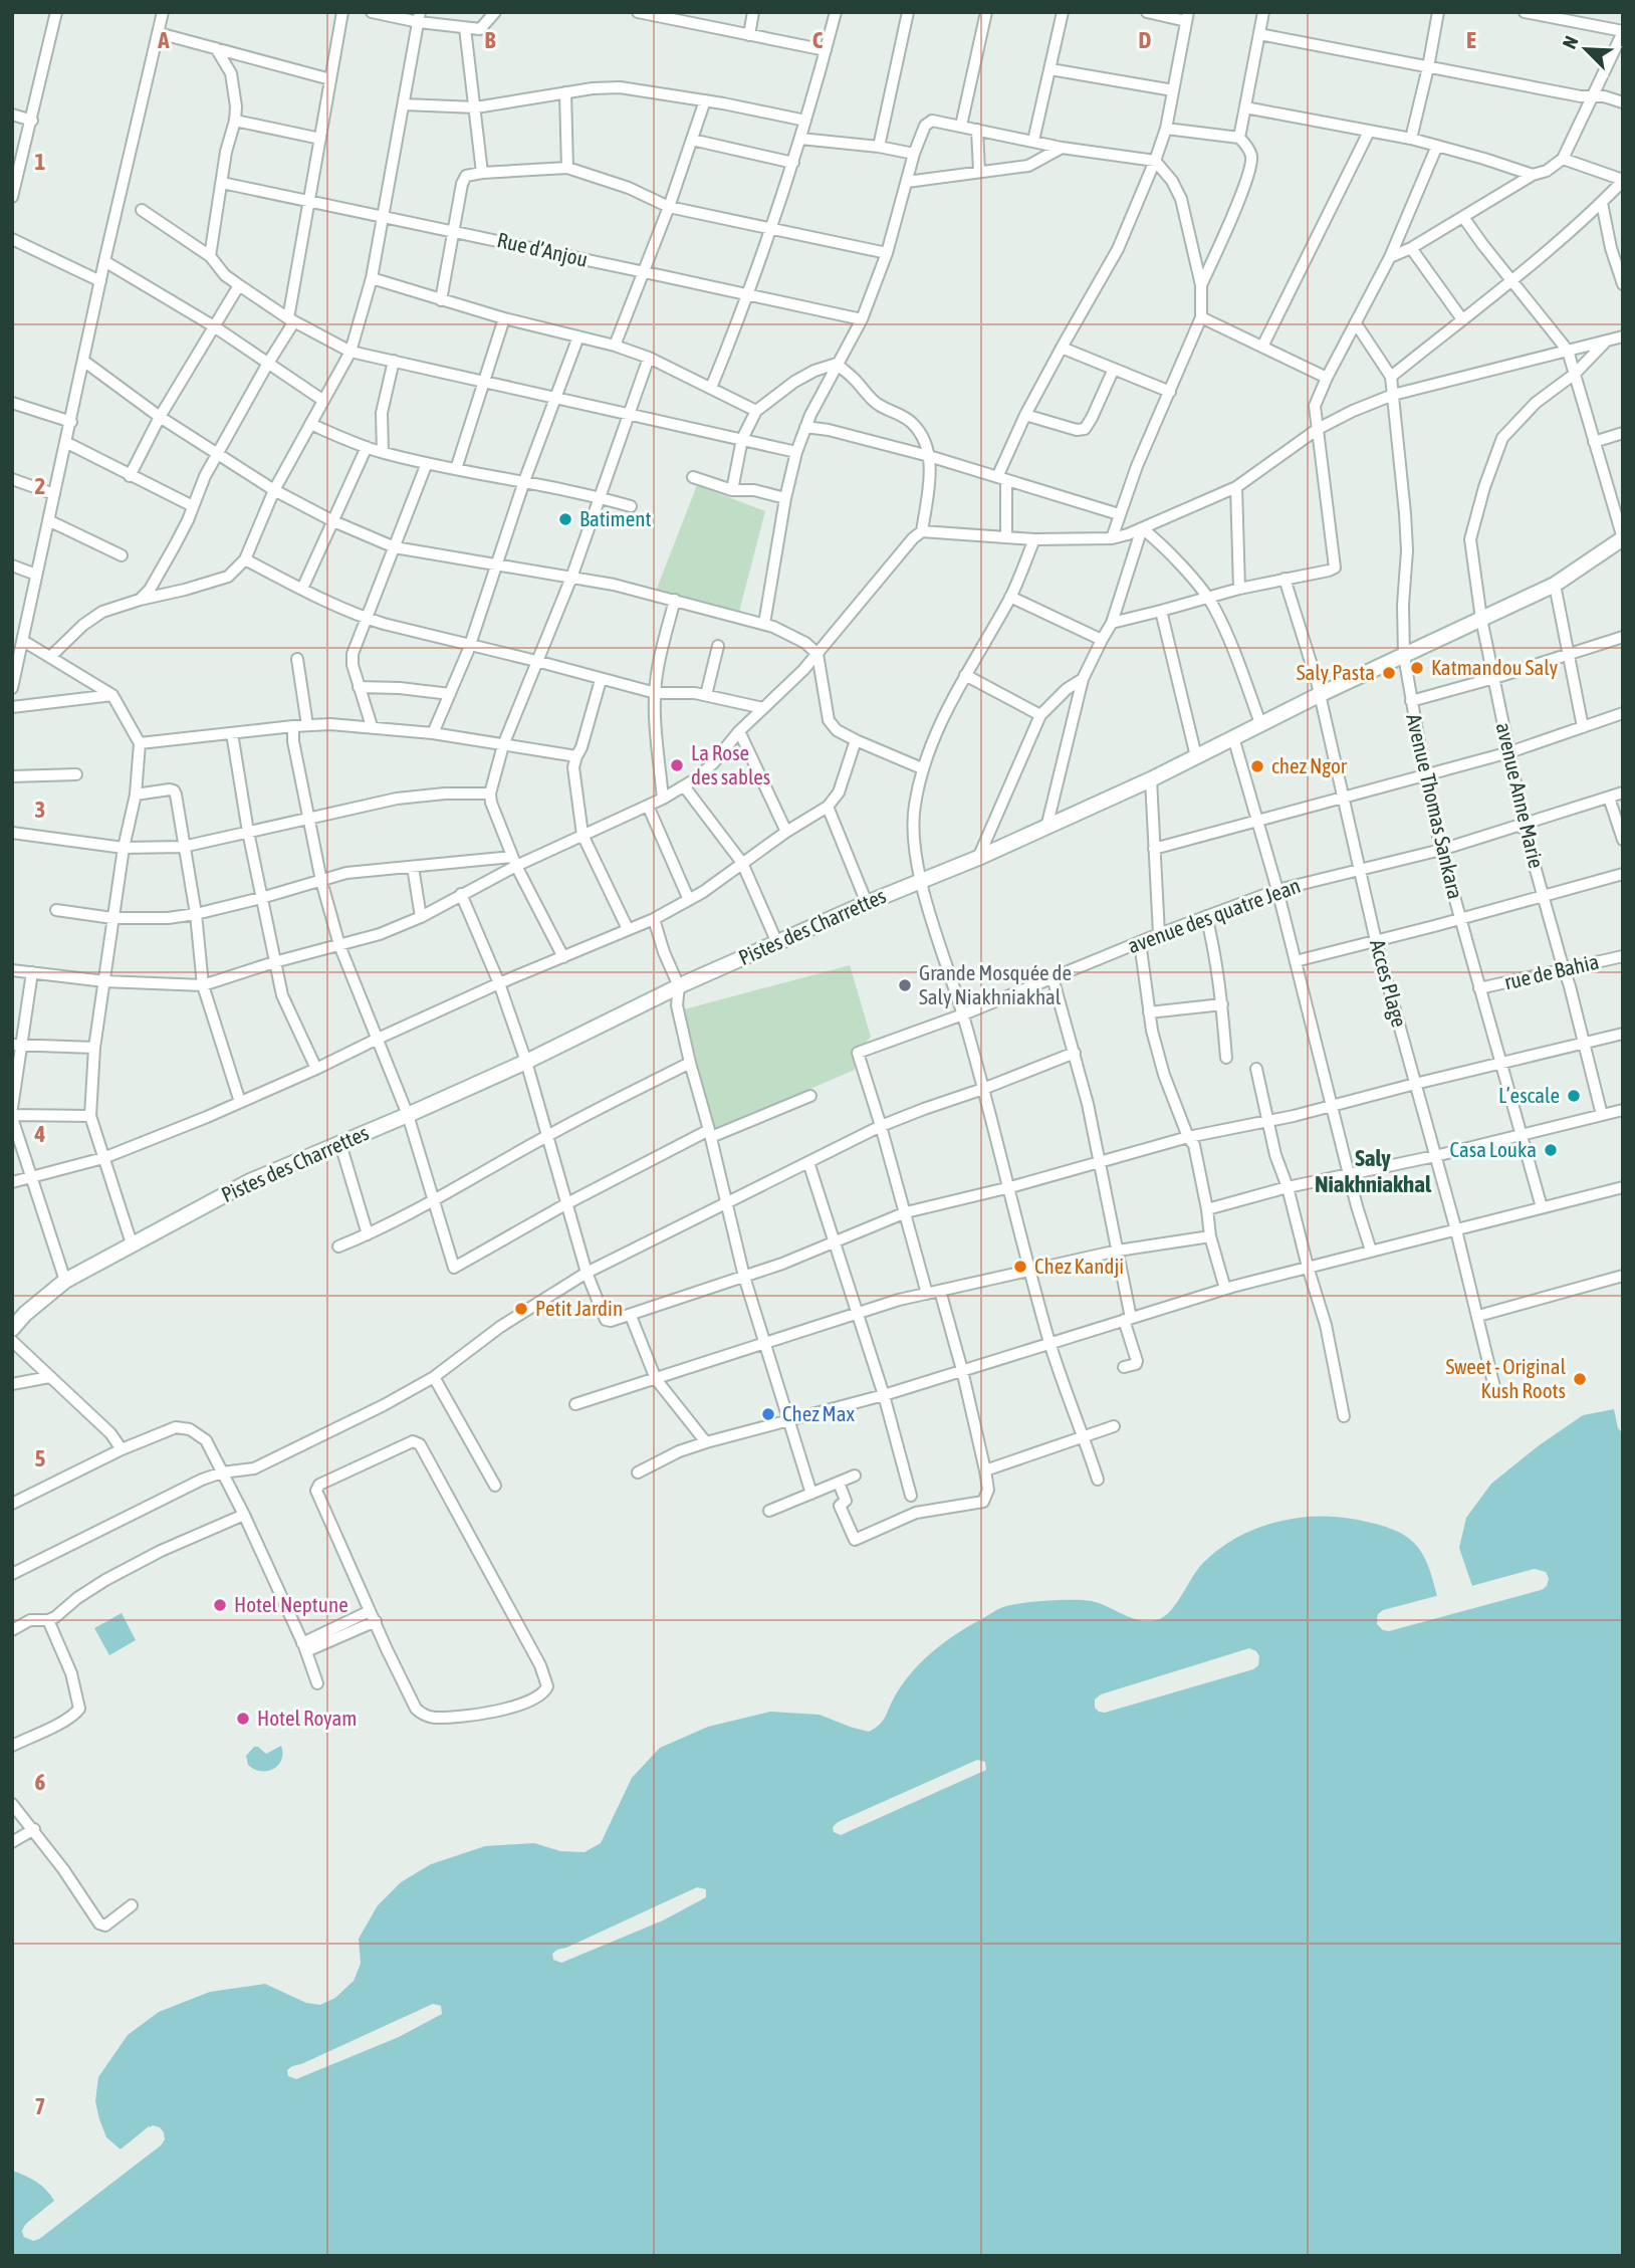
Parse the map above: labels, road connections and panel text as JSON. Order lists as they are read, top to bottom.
{
  "streets": {
    "main road": ["Pistes des Charrettes"],
    "street": [
      "Rue d’Anjou",
      "avenue Anne Marie",
      "Avenue Thomas Sankara",
      "avenue des quatre Jean",
      "rue de Bahia",
      "Acces Plage"
    ]
  },
  "crossings": [
    ["avenue Anne Marie", "avenue des quatre Jean"],
    ["avenue Anne Marie", "Pistes des Charrettes"],
    ["avenue Anne Marie", "rue de Bahia"],
    ["Avenue Thomas Sankara", "avenue des quatre Jean"],
    ["Avenue Thomas Sankara", "Pistes des Charrettes"],
    ["Avenue Thomas Sankara", "rue de Bahia"],
    ["avenue des quatre Jean", "Acces Plage"],
    ["Pistes des Charrettes", "Acces Plage"]
  ],
  "districts": ["Saly Niakhniakhal"],
  "places": [
    "Batiment",
    "Katmandou Saly",
    "Saly Pasta",
    "La Rose des sables",
    "chez Ngor",
    "Grande Mosquée de Saly Niakhniakhal",
    "L’escale",
    "Casa Louka",
    "Chez Kandji",
    "Petit Jardin",
    "Sweet - Original Kush Roots",
    "Chez Max",
    "Hotel Neptune",
    "Hotel Royam"
  ],
  "north": "top left",
  "grid": {
    "columns": [
      "A",
      "B",
      "C",
      "D",
      "E"
    ],
    "rows": [
      "1",
      "2",
      "3",
      "4",
      "5",
      "6",
      "7"
    ]
  }
}
